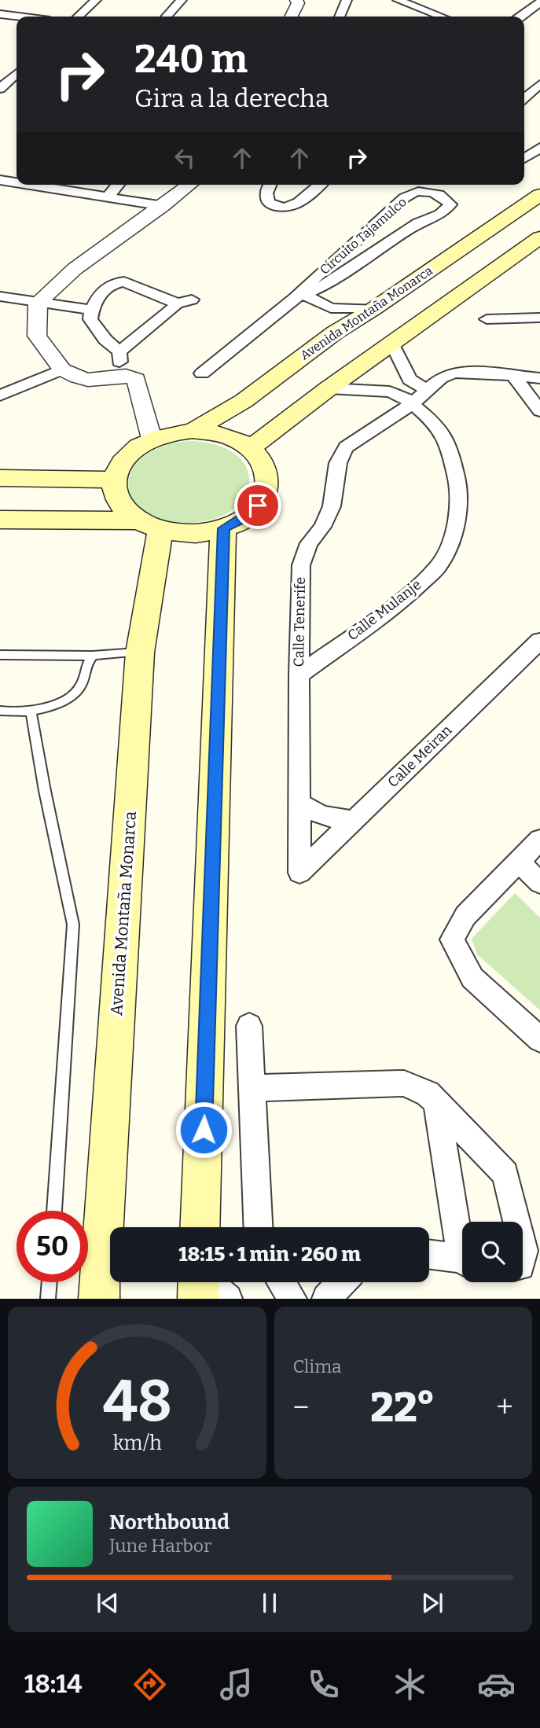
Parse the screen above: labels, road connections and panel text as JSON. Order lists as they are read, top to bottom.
{
  "streets": {
    "main road": ["Avenida Montaña Monarca"],
    "street": [
      "Circuito Tajamulco",
      "Calle Mulanje",
      "Calle Tenerife",
      "Calle Meiran"
    ]
  },
  "crossings": [
    ["Calle Mulanje", "Calle Tenerife"],
    ["Calle Tenerife", "Calle Meiran"]
  ],
  "page": {
    "turn": ["240 m", "Gira a la derecha"],
    "limit": "50",
    "trip": "18:15 · 1 min · 260 m",
    "tile": "Clima",
    "heat": ["−", "22°", "+"],
    "song": ["Northbound", "June Harbor"],
    "tabs": "18:14",
    "gauge": ["48", "km/h"]
  }
}
